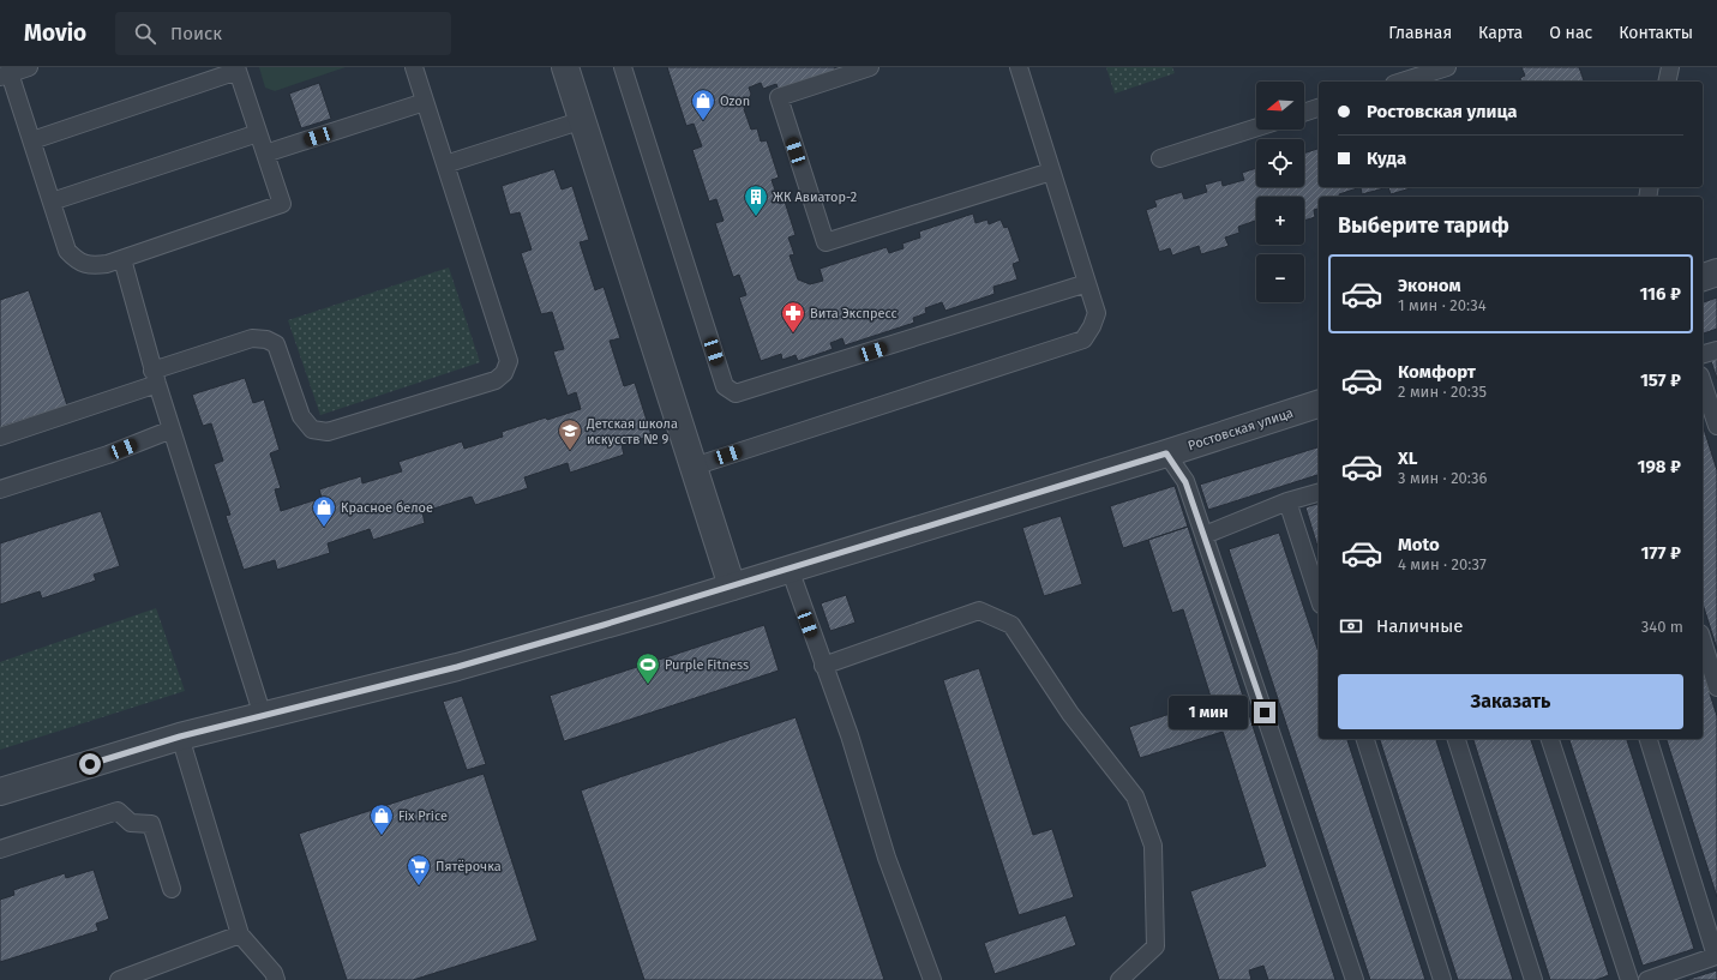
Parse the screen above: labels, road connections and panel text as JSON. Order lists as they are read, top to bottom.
{
  "streets": {
    "street": ["Ростовская улица"]
  },
  "places": {
    "shop": ["Ozon", "Красное белое", "Fix Price"],
    "building": ["ЖК Авиатор-2"],
    "pharmacy": ["Вита Экспресс"],
    "school or university": ["Детская школа искусств № 9"],
    "sports": ["Purple Fitness"],
    "supermarket": ["Пятёрочка"]
  },
  "north": "left",
  "page": {
    "header": "Movio",
    "search": "Поиск",
    "nav": [
      "Главная",
      "Карта",
      "О нас",
      "Контакты"
    ],
    "map_buttons": ["+", "−"],
    "banner": ["Ростовская улица", "Куда"],
    "heading": "Выберите тариф",
    "list": [
      {
        "name": "Эконом",
        "note": "1 мин · 20:34",
        "value": "116 ₽"
      },
      {
        "name": "Комфорт",
        "note": "2 мин · 20:35",
        "value": "157 ₽"
      },
      {
        "name": "XL",
        "note": "3 мин · 20:36",
        "value": "198 ₽"
      },
      {
        "name": "Moto",
        "note": "4 мин · 20:37",
        "value": "177 ₽"
      }
    ],
    "pay": ["Наличные", "340 m"],
    "buttons": "Заказать",
    "bubble": "1 мин"
  }
}
